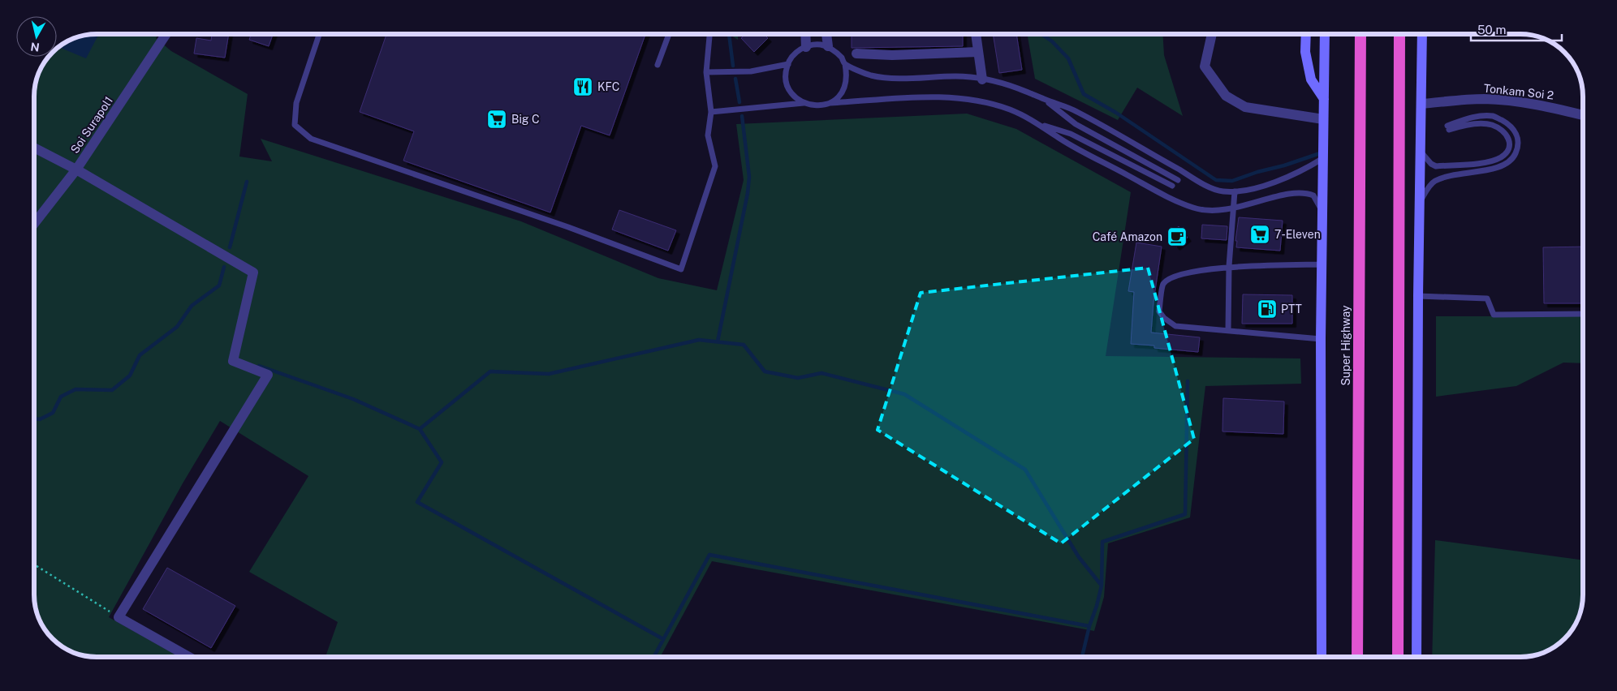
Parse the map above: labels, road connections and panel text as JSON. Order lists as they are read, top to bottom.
{
  "streets": {
    "highway": ["Super Highway"],
    "street": ["Tonkam Soi 2", "Soi Surapol1"]
  },
  "places": {
    "restaurant": ["KFC"],
    "supermarket": ["Big C", "7-Eleven"],
    "cafe": ["Café Amazon"],
    "fuel station": ["PTT"]
  },
  "scale_bar": "50 m",
  "north": "bottom"
}
